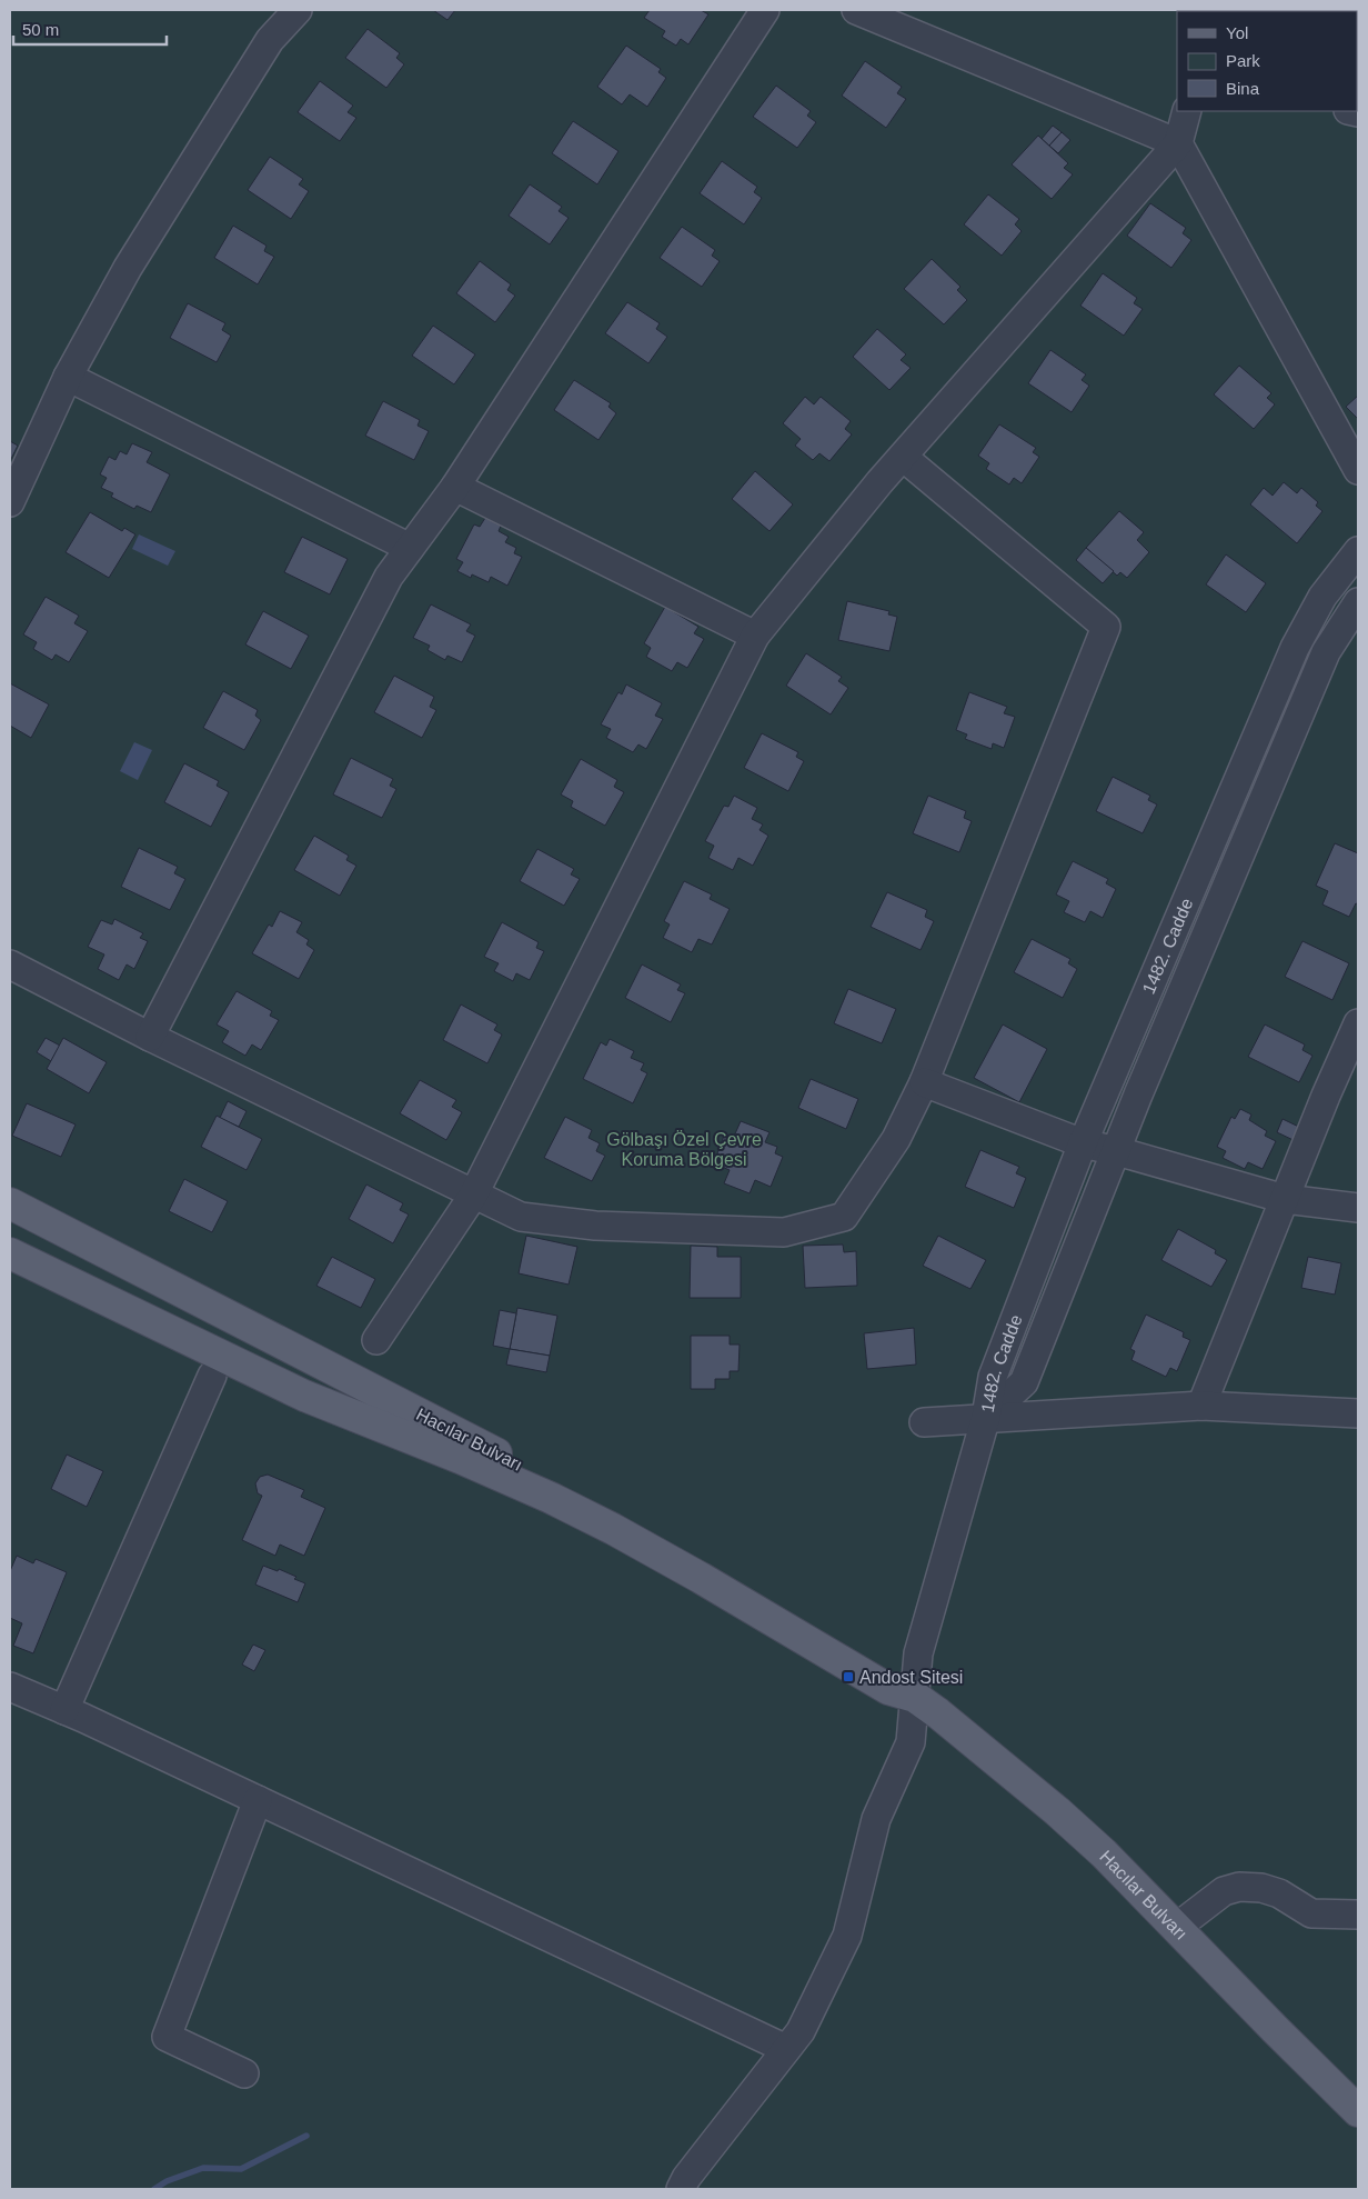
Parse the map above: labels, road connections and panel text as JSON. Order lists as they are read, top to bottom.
{
  "streets": {
    "main road": ["Hacılar Bulvarı"],
    "street": ["1482. Cadde"]
  },
  "parks": ["Gölbaşı Özel Çevre Koruma Bölgesi"],
  "places": {
    "transit": ["Andost Sitesi"]
  },
  "legend": ["Yol", "Park", "Bina"],
  "scale_bar": "50 m"
}
